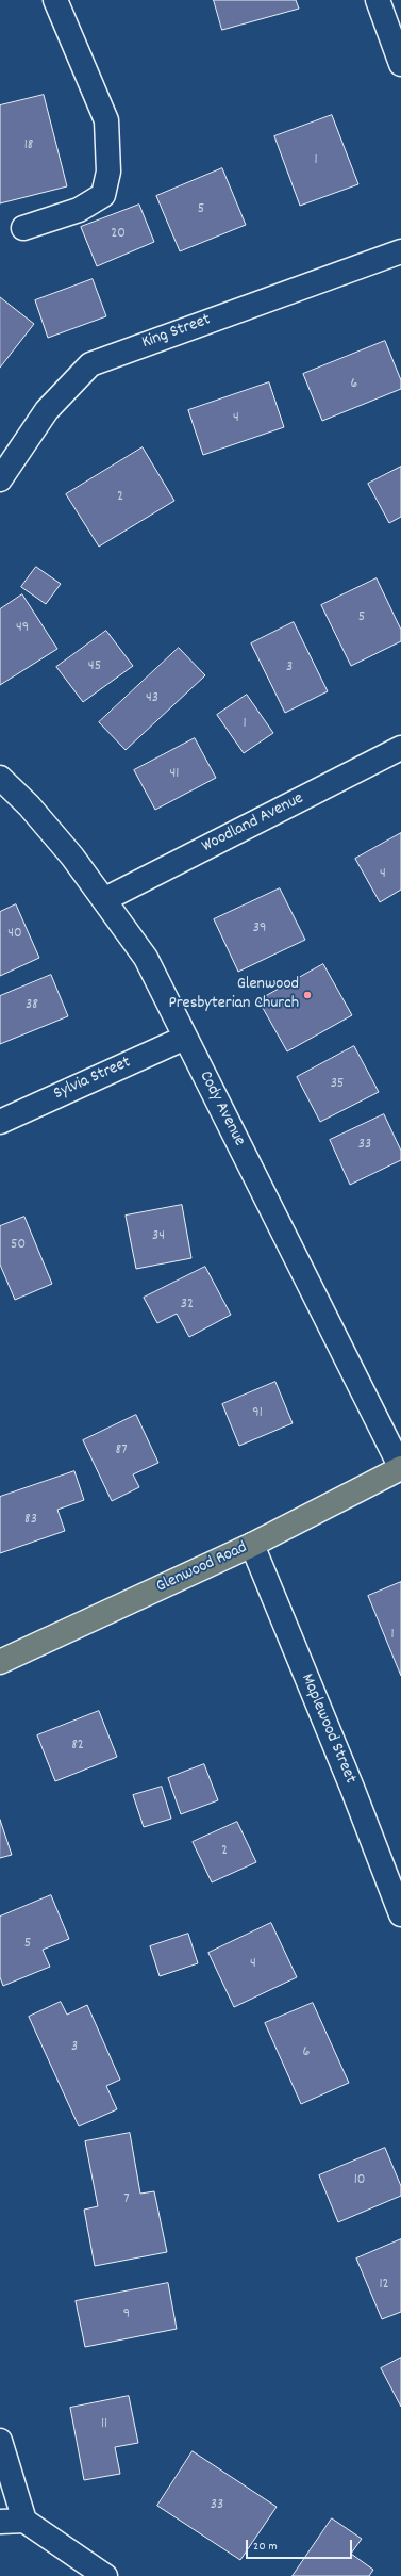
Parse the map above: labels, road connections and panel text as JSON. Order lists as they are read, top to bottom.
{
  "streets": {
    "main road": ["Glenwood Road"],
    "street": [
      "King Street",
      "Woodland Avenue",
      "Sylvia Street",
      "Cody Avenue",
      "Maplewood Street"
    ]
  },
  "crossings": [
    ["Woodland Avenue", "Cody Avenue"],
    ["Sylvia Street", "Cody Avenue"],
    ["Cody Avenue", "Glenwood Road"],
    ["Glenwood Road", "Maplewood Street"]
  ],
  "places": ["Glenwood Presbyterian Church"],
  "house_numbers": [
    "18",
    "1",
    "5",
    "20",
    "6",
    "4",
    "2",
    "5",
    "49",
    "45",
    "3",
    "43",
    "1",
    "41",
    "4",
    "39",
    "40",
    "38",
    "35",
    "33",
    "34",
    "50",
    "32",
    "91",
    "87",
    "83",
    "1",
    "82",
    "2",
    "5",
    "4",
    "3",
    "6",
    "10",
    "7",
    "12",
    "9",
    "11",
    "33"
  ],
  "scale_bar": "20 m"
}
